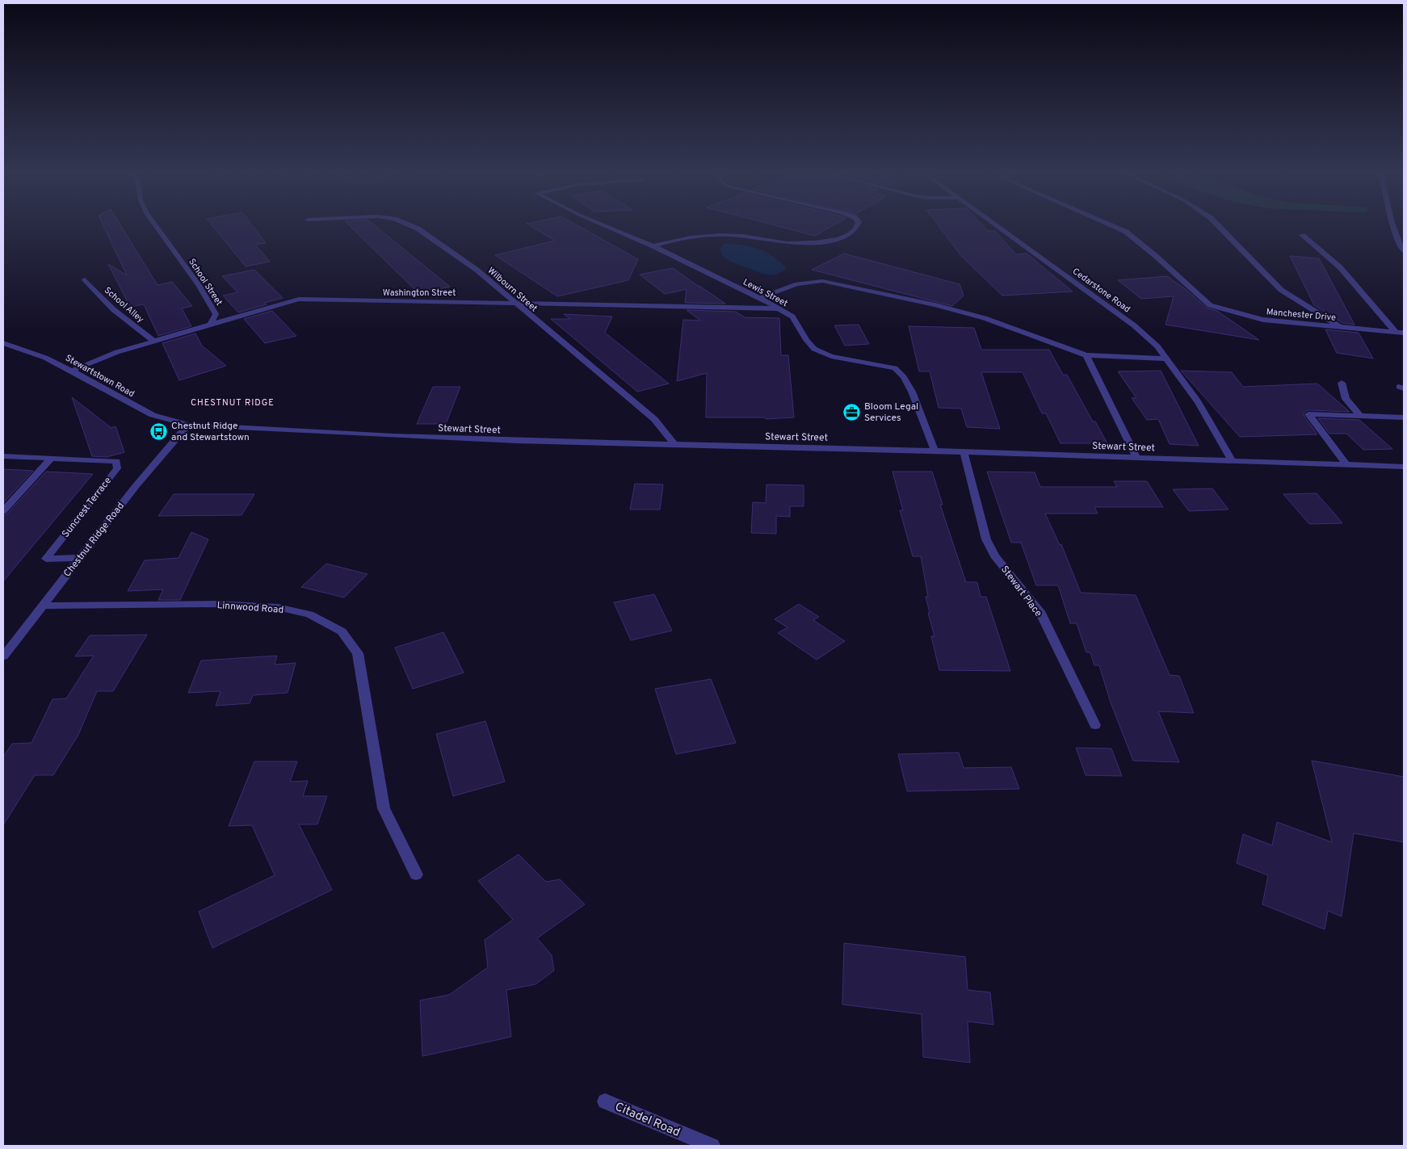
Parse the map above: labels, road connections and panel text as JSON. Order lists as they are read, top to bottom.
{
  "streets": {
    "street": [
      "School Street",
      "Wilbourn Street",
      "Cedarstone Road",
      "Washington Street",
      "Lewis Street",
      "School Alley",
      "Manchester Drive",
      "Stewartstown Road",
      "Stewart Street",
      "Suncrest Terrace",
      "Chestnut Ridge Road",
      "Stewart Place",
      "Linnwood Road",
      "Citadel Road"
    ]
  },
  "crossings": [
    ["School Street", "Washington Street"],
    ["Wilbourn Street", "Washington Street"],
    ["Wilbourn Street", "Stewart Street"],
    ["Cedarstone Road", "Stewart Street"],
    ["Washington Street", "Lewis Street"],
    ["Washington Street", "School Alley"],
    ["Washington Street", "Stewartstown Road"],
    ["Lewis Street", "Stewart Street"],
    ["Stewartstown Road", "Stewart Street"],
    ["Stewartstown Road", "Chestnut Ridge Road"],
    ["Stewart Street", "Chestnut Ridge Road"],
    ["Stewart Street", "Stewart Place"],
    ["Suncrest Terrace", "Chestnut Ridge Road"],
    ["Chestnut Ridge Road", "Linnwood Road"]
  ],
  "districts": ["CHESTNUT RIDGE"],
  "places": {
    "office": ["Bloom Legal Services"],
    "bus stop": ["Chestnut Ridge and Stewartstown"]
  }
}
